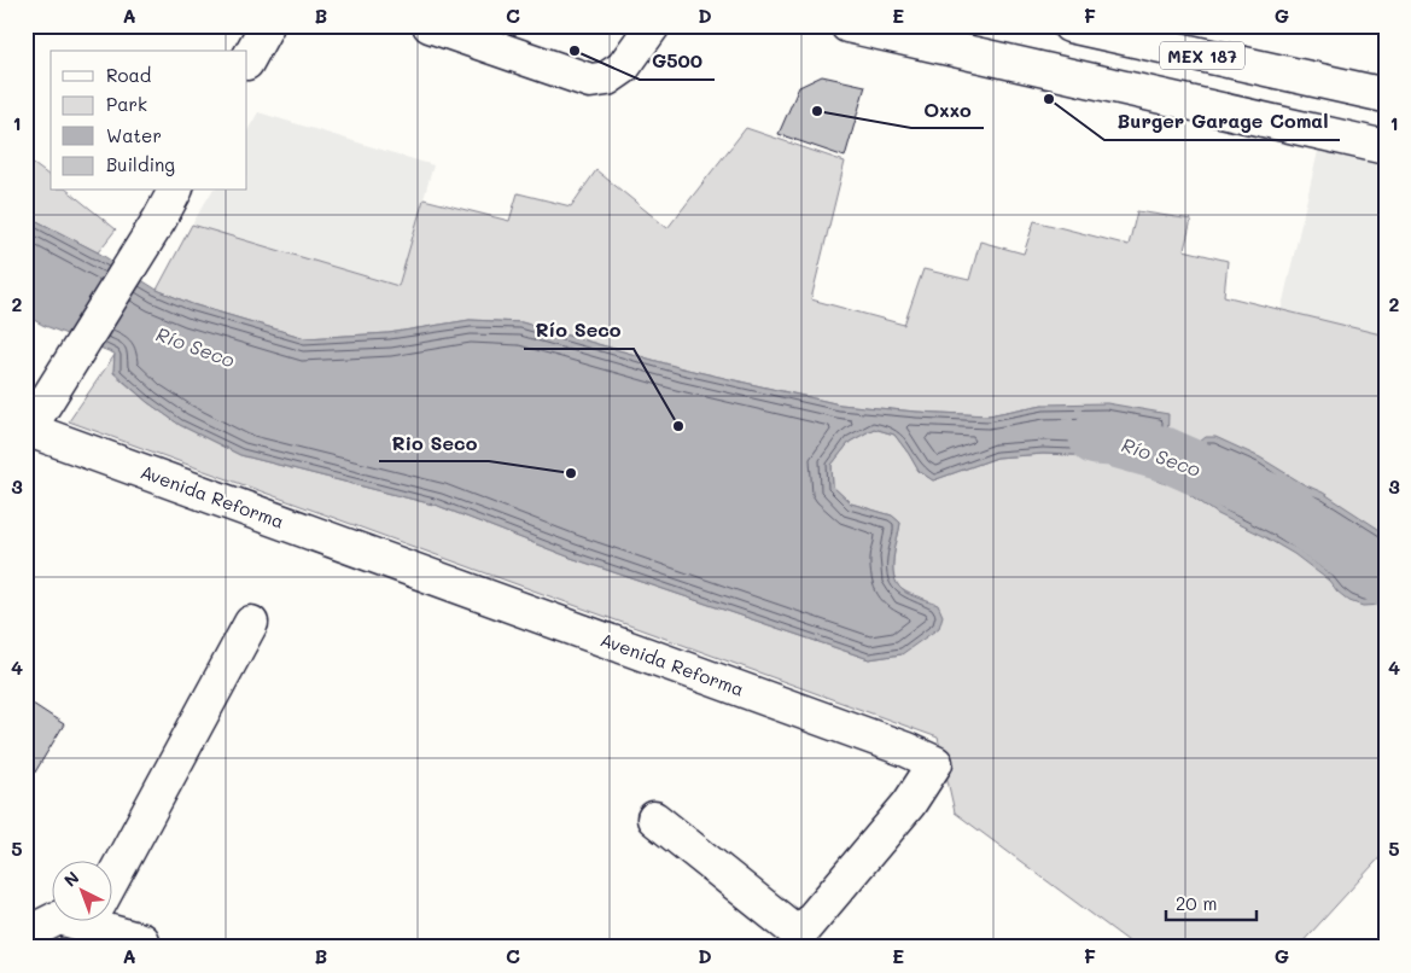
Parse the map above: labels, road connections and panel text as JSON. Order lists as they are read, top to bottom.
{
  "streets": {
    "street": ["MEX 187", "Avenida Reforma"]
  },
  "water": ["Río Seco"],
  "places": [
    "G500",
    "Burger Garage Comal",
    "Oxxo",
    "Río Seco",
    "Rio Seco"
  ],
  "legend": [
    "Road",
    "Park",
    "Water",
    "Building"
  ],
  "scale_bar": "20 m",
  "north": "top left",
  "grid": {
    "columns": [
      "A",
      "B",
      "C",
      "D",
      "E",
      "F",
      "G"
    ],
    "rows": [
      "1",
      "2",
      "3",
      "4",
      "5"
    ]
  }
}
